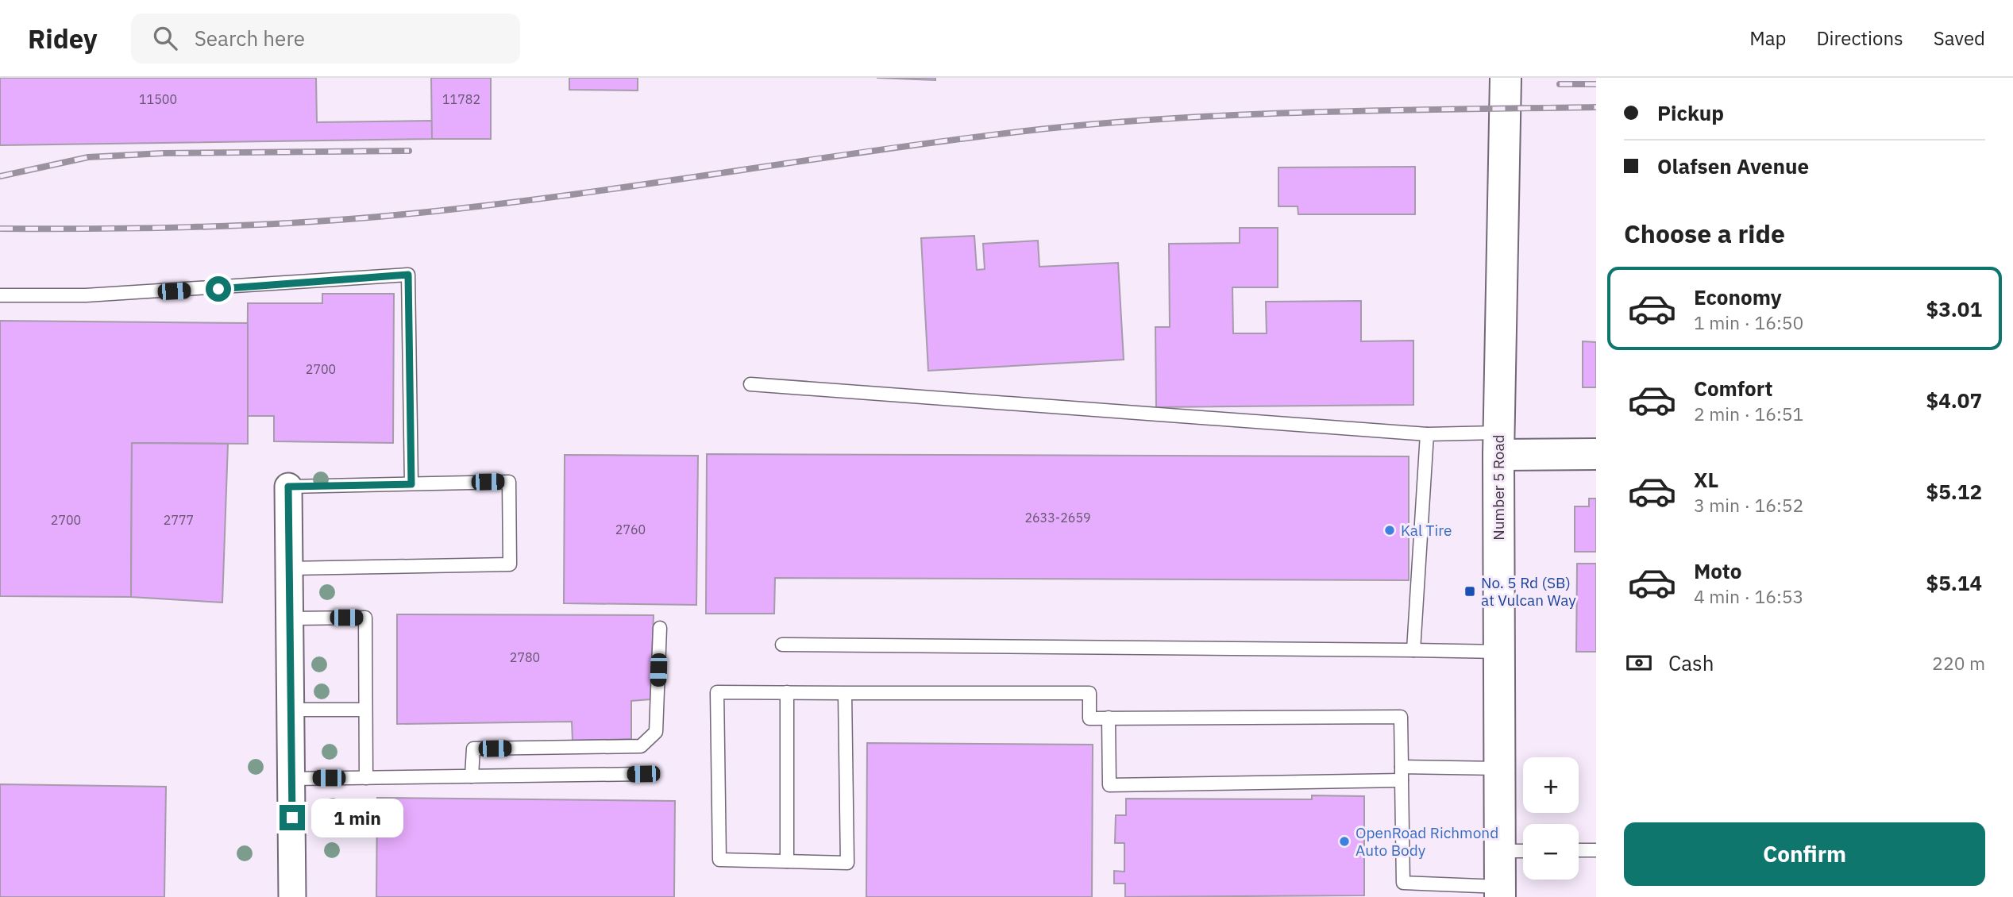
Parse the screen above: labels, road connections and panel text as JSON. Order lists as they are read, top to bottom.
{
  "streets": {
    "street": ["Number 5 Road"]
  },
  "places": {
    "other": ["Kal Tire", "OpenRoad Richmond Auto Body"],
    "transit": ["No. 5 Rd (SB) at Vulcan Way"]
  },
  "house_numbers": [
    "11500",
    "11782",
    "2700",
    "2633-2659",
    "2700",
    "2777",
    "2760",
    "2780"
  ],
  "page": {
    "header": "Ridey",
    "search": "Search here",
    "nav": ["Map", "Directions", "Saved"],
    "banner": ["Pickup", "Olafsen Avenue"],
    "heading": "Choose a ride",
    "list": [
      {
        "name": "Economy",
        "note": "1 min · 16:50",
        "value": "$3.01"
      },
      {
        "name": "Comfort",
        "note": "2 min · 16:51",
        "value": "$4.07"
      },
      {
        "name": "XL",
        "note": "3 min · 16:52",
        "value": "$5.12"
      },
      {
        "name": "Moto",
        "note": "4 min · 16:53",
        "value": "$5.14"
      }
    ],
    "pay": ["Cash", "220 m"],
    "map_buttons": ["+", "−"],
    "bubble": "1 min",
    "buttons": "Confirm"
  }
}
